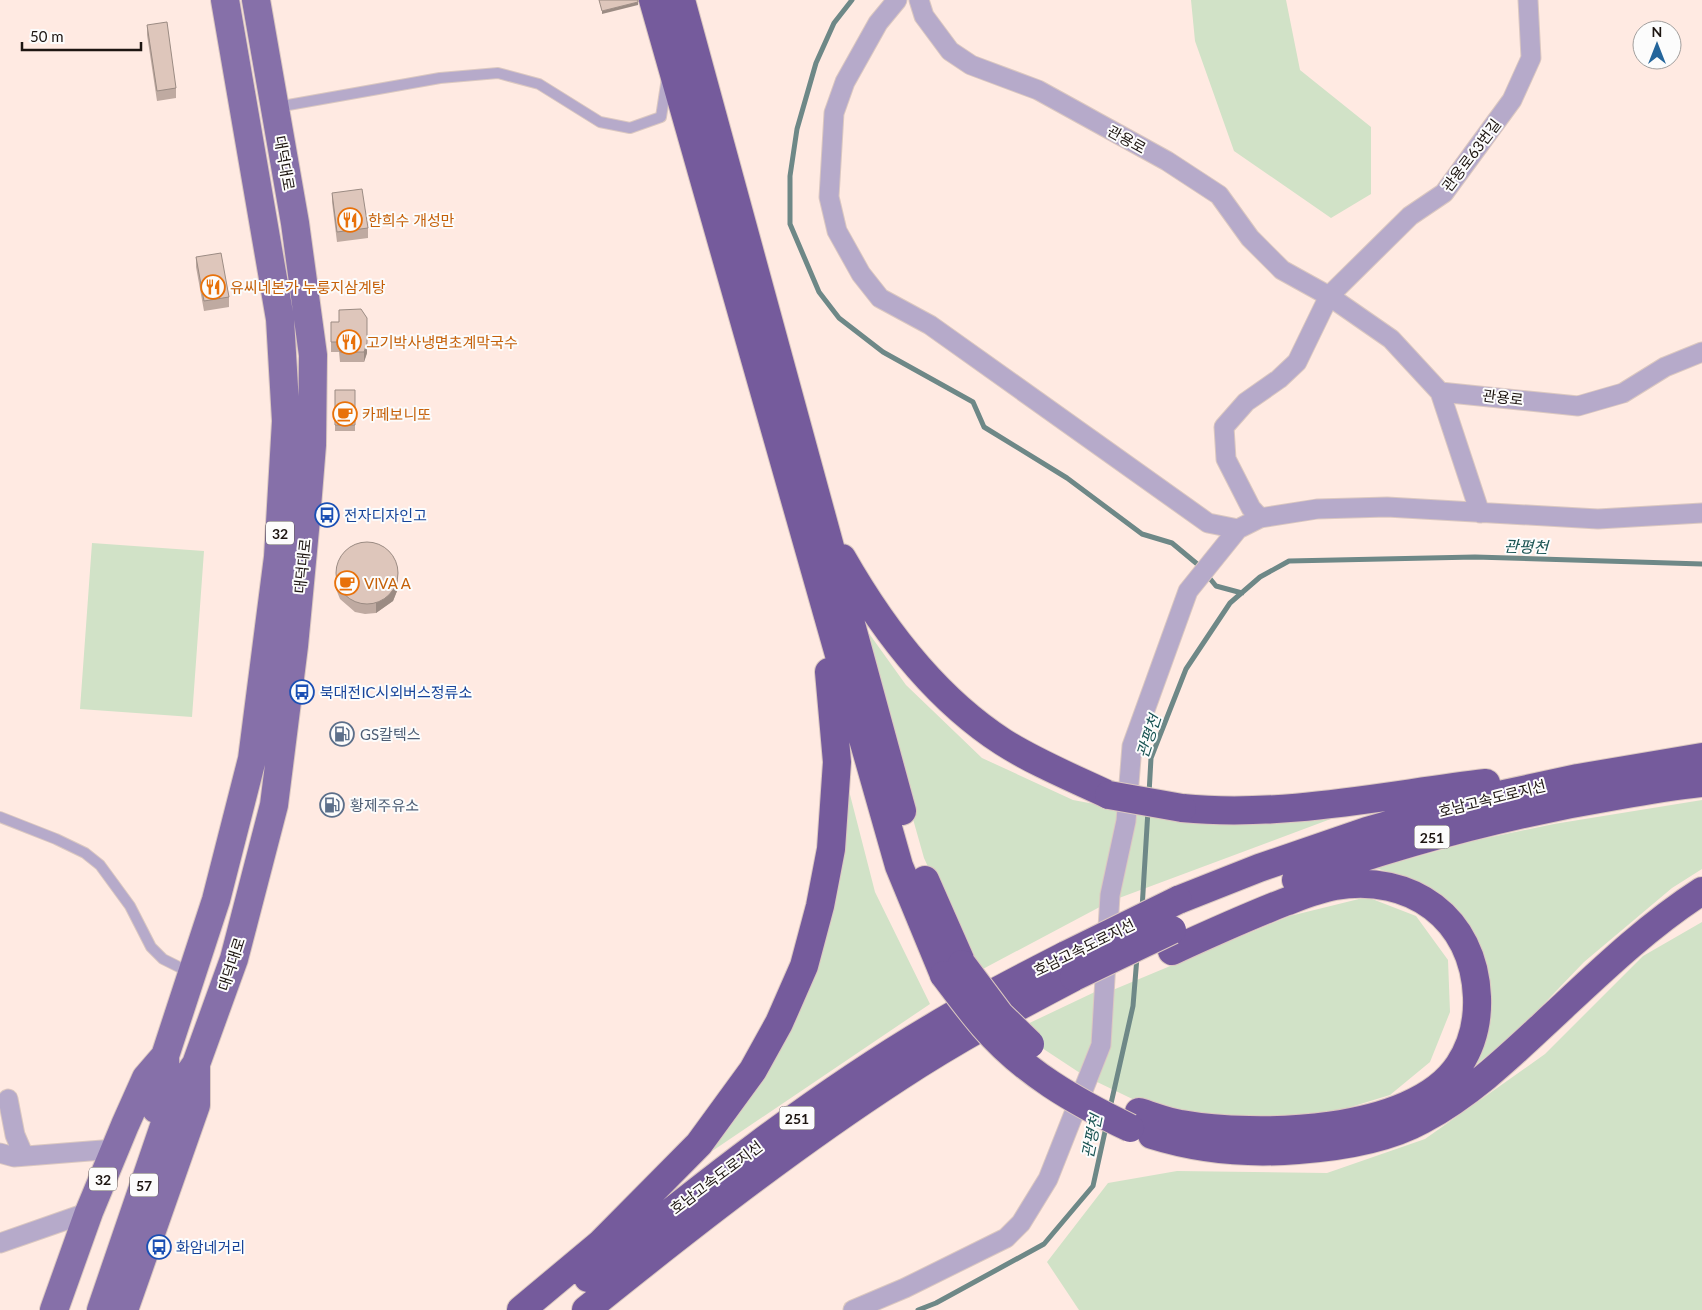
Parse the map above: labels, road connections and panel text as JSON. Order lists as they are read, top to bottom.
{
  "streets": {
    "highway": ["호남고속도로지선", "251"],
    "main road": ["대덕대로", "32", "57"],
    "street": ["관용로", "관용로63번길"]
  },
  "crossings": [
    ["관용로", "관용로63번길"]
  ],
  "water": ["관평천"],
  "places": {
    "restaurant": ["한희수 개성만", "유씨네본가 누룽지삼계탕", "고기박사냉면초계막국수"],
    "cafe": ["카페보니또", "VIVA A"],
    "bus stop": ["전자디자인고", "북대전IC시외버스정류소", "화암네거리"],
    "fuel station": ["GS칼텍스", "황제주유소"]
  },
  "scale_bar": "50 m",
  "north": "top"
}
